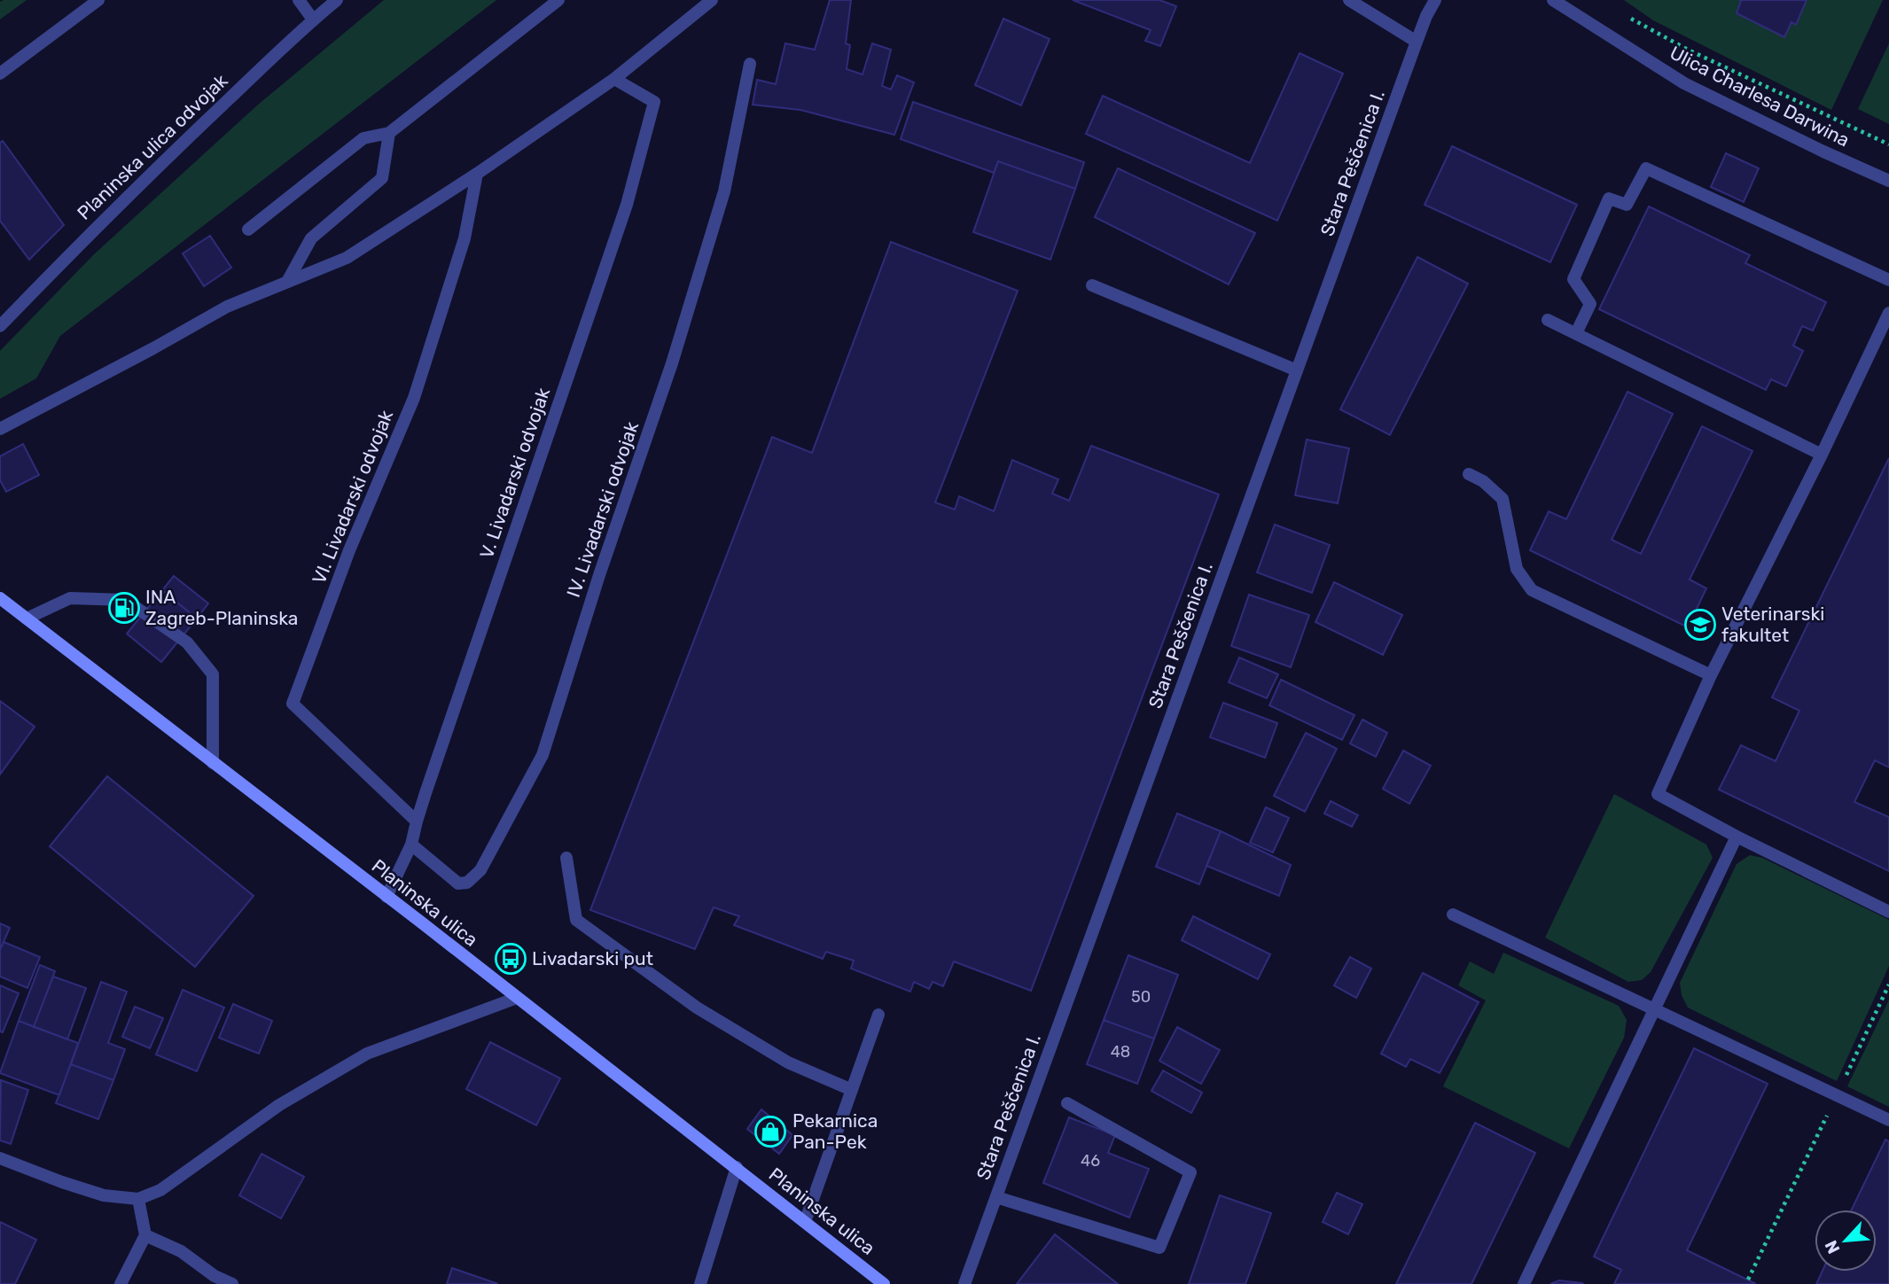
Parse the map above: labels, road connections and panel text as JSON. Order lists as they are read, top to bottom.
{
  "streets": {
    "street": [
      "Ulica Charlesa Darwina",
      "Planinska ulica odvojak",
      "Stara Peščenica I.",
      "V. Livadarski odvojak",
      "VI. Livadarski odvojak",
      "IV. Livadarski odvojak",
      "Planinska ulica"
    ]
  },
  "crossings": [
    ["V. Livadarski odvojak", "VI. Livadarski odvojak"],
    ["V. Livadarski odvojak", "IV. Livadarski odvojak"],
    ["V. Livadarski odvojak", "Planinska ulica"]
  ],
  "places": {
    "fuel station": ["INA Zagreb-Planinska"],
    "school or university": ["Veterinarski fakultet"],
    "bus stop": ["Livadarski put"],
    "shop": ["Pekarnica Pan-Pek"]
  },
  "house_numbers": ["50", "48", "46"],
  "north": "bottom left"
}
